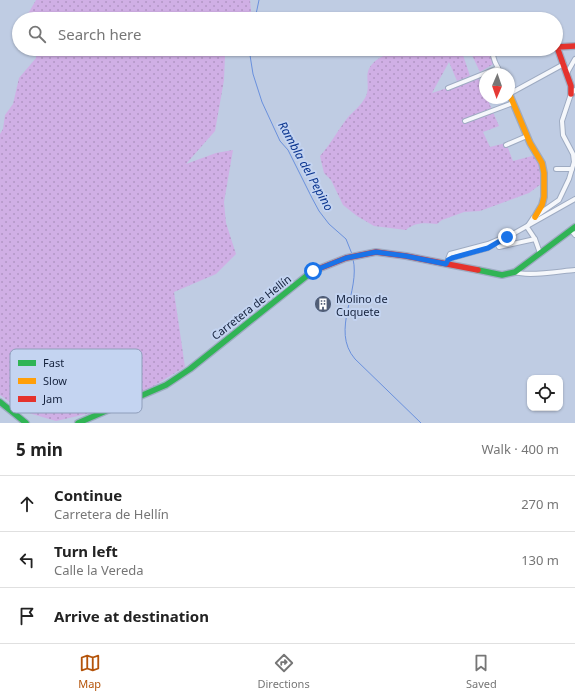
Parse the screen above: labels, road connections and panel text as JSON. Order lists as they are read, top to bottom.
{
  "streets": {
    "street": ["Carretera de Hellín"]
  },
  "water": ["Rambla del Pepino"],
  "places": {
    "building": ["Molino de Cuquete"]
  },
  "legend": ["Fast", "Slow", "Jam"],
  "north": "bottom",
  "page": {
    "search": "Search here",
    "heading": ["5 min", "Walk · 400 m"],
    "list": [
      ["Continue", "Carretera de Hellín", "270 m"],
      ["Turn left", "Calle la Vereda", "130 m"],
      "Arrive at destination"
    ],
    "nav": ["Map", "Directions", "Saved"]
  }
}
